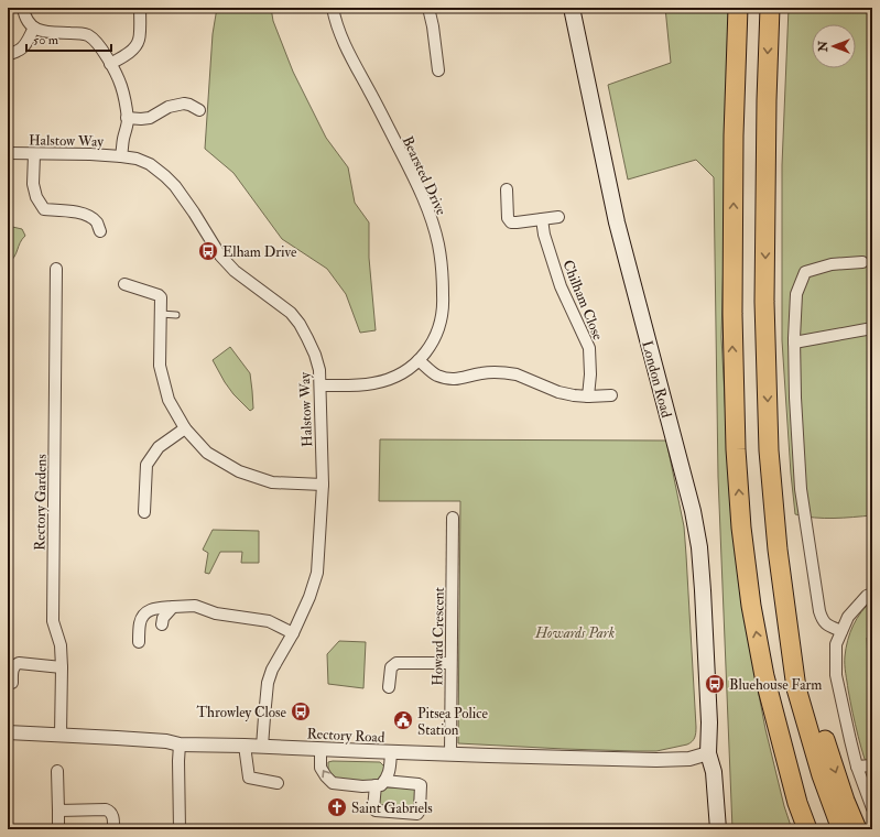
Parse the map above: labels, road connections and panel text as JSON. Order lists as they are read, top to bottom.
{
  "streets": {
    "main road": ["London Road"],
    "street": [
      "Halstow Way",
      "Bearsted Drive",
      "Chilham Close",
      "Rectory Gardens",
      "Howard Crescent",
      "Rectory Road"
    ]
  },
  "crossings": [
    ["Halstow Way", "Bearsted Drive"],
    ["Halstow Way", "Rectory Road"],
    ["London Road", "Rectory Road"],
    ["Rectory Gardens", "Rectory Road"],
    ["Howard Crescent", "Rectory Road"]
  ],
  "parks": ["Howards Park"],
  "places": {
    "bus stop": ["Elham Drive", "Bluehouse Farm", "Throwley Close"],
    "public building": ["Pitsea Police Station"],
    "church": ["Saint Gabriels"]
  },
  "scale_bar": "50 m",
  "north": "left"
}
